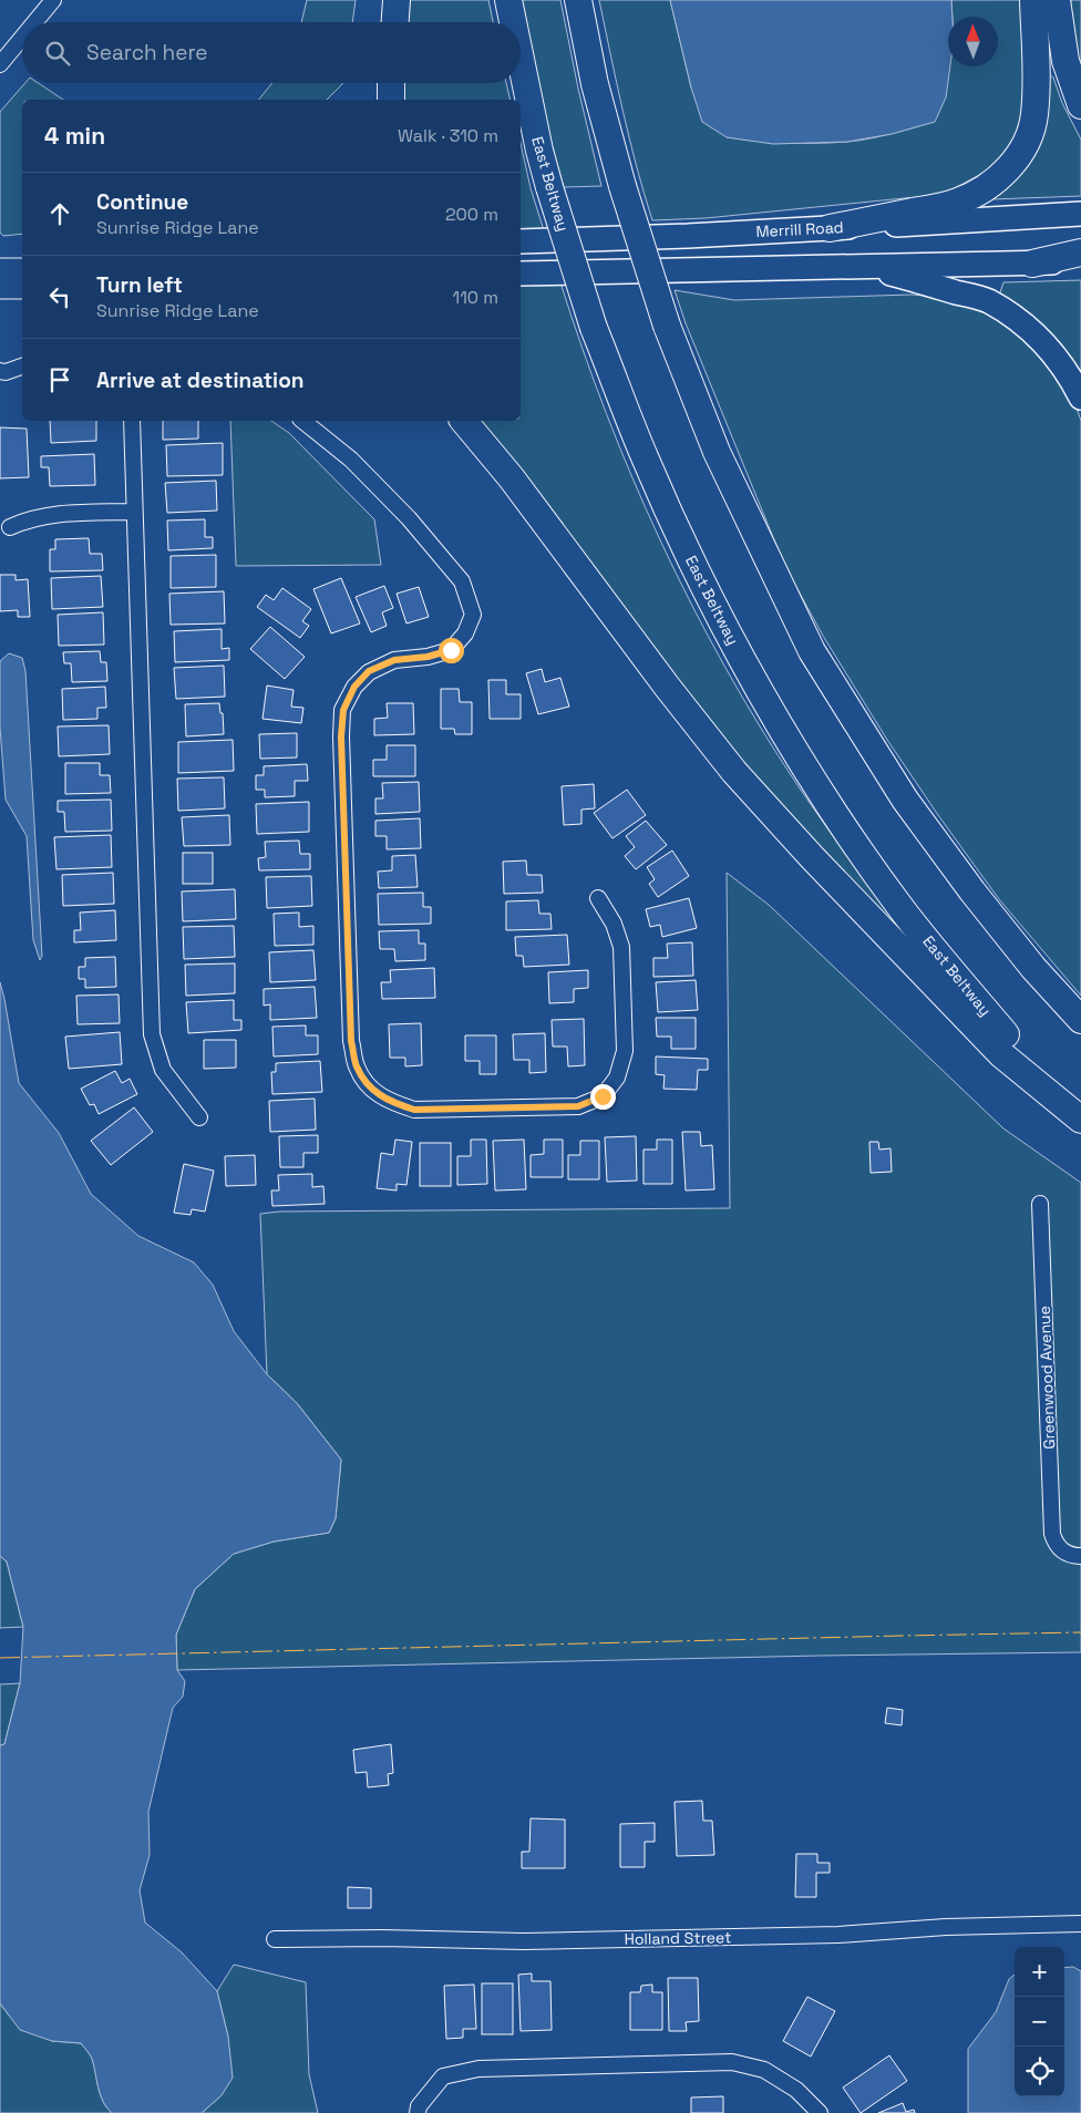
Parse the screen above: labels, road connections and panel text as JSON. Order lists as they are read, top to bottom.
{
  "streets": {
    "highway": ["East Beltway"],
    "main road": ["Merrill Road"],
    "street": ["Greenwood Avenue", "Holland Street"]
  },
  "north": "top",
  "page": {
    "search": "Search here",
    "heading": ["4 min", "Walk · 310 m"],
    "list": [
      ["Continue", "Sunrise Ridge Lane", "200 m"],
      ["Turn left", "Sunrise Ridge Lane", "110 m"],
      "Arrive at destination"
    ],
    "map_buttons": ["+", "−"]
  }
}
